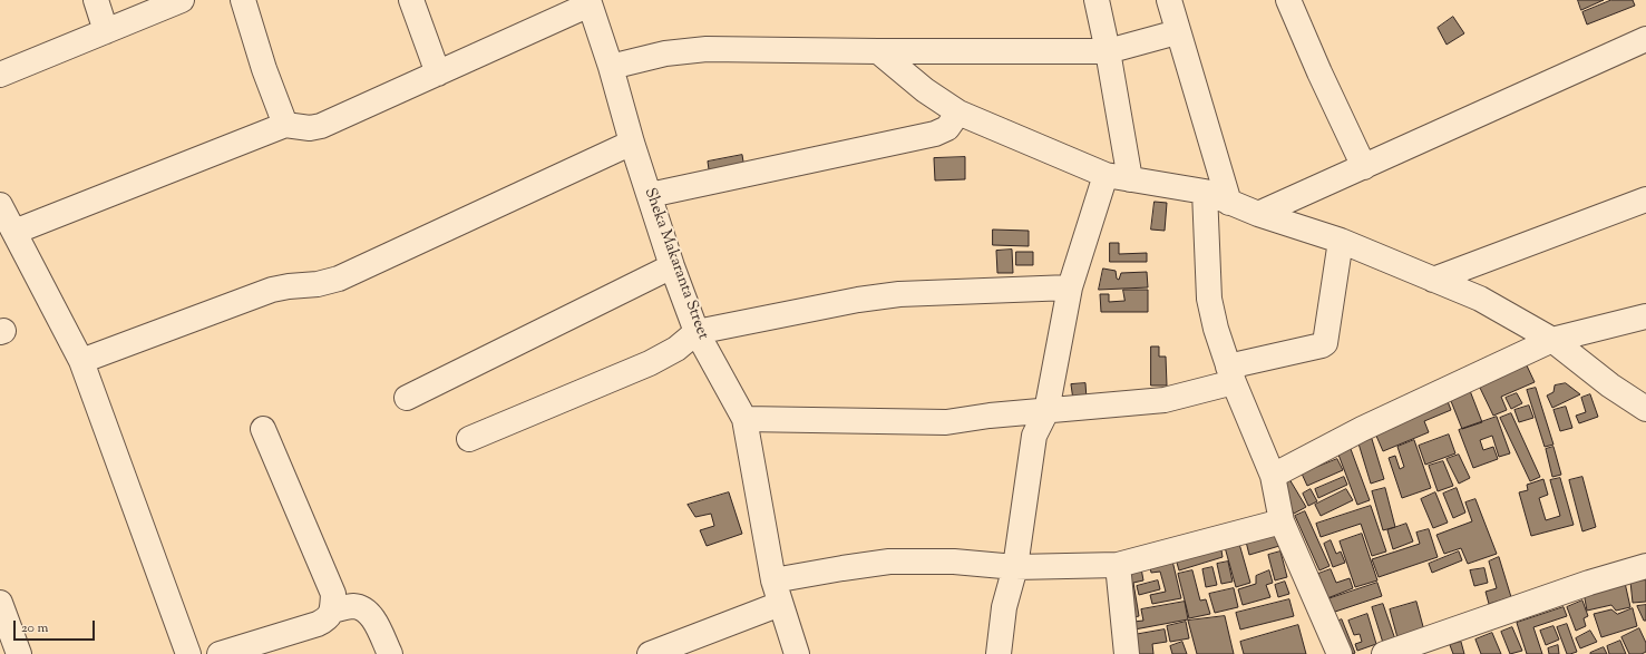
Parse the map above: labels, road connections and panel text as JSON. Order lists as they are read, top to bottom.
{
  "streets": {
    "street": ["Sheka Makaranta Street"]
  },
  "scale_bar": "20 m"
}
